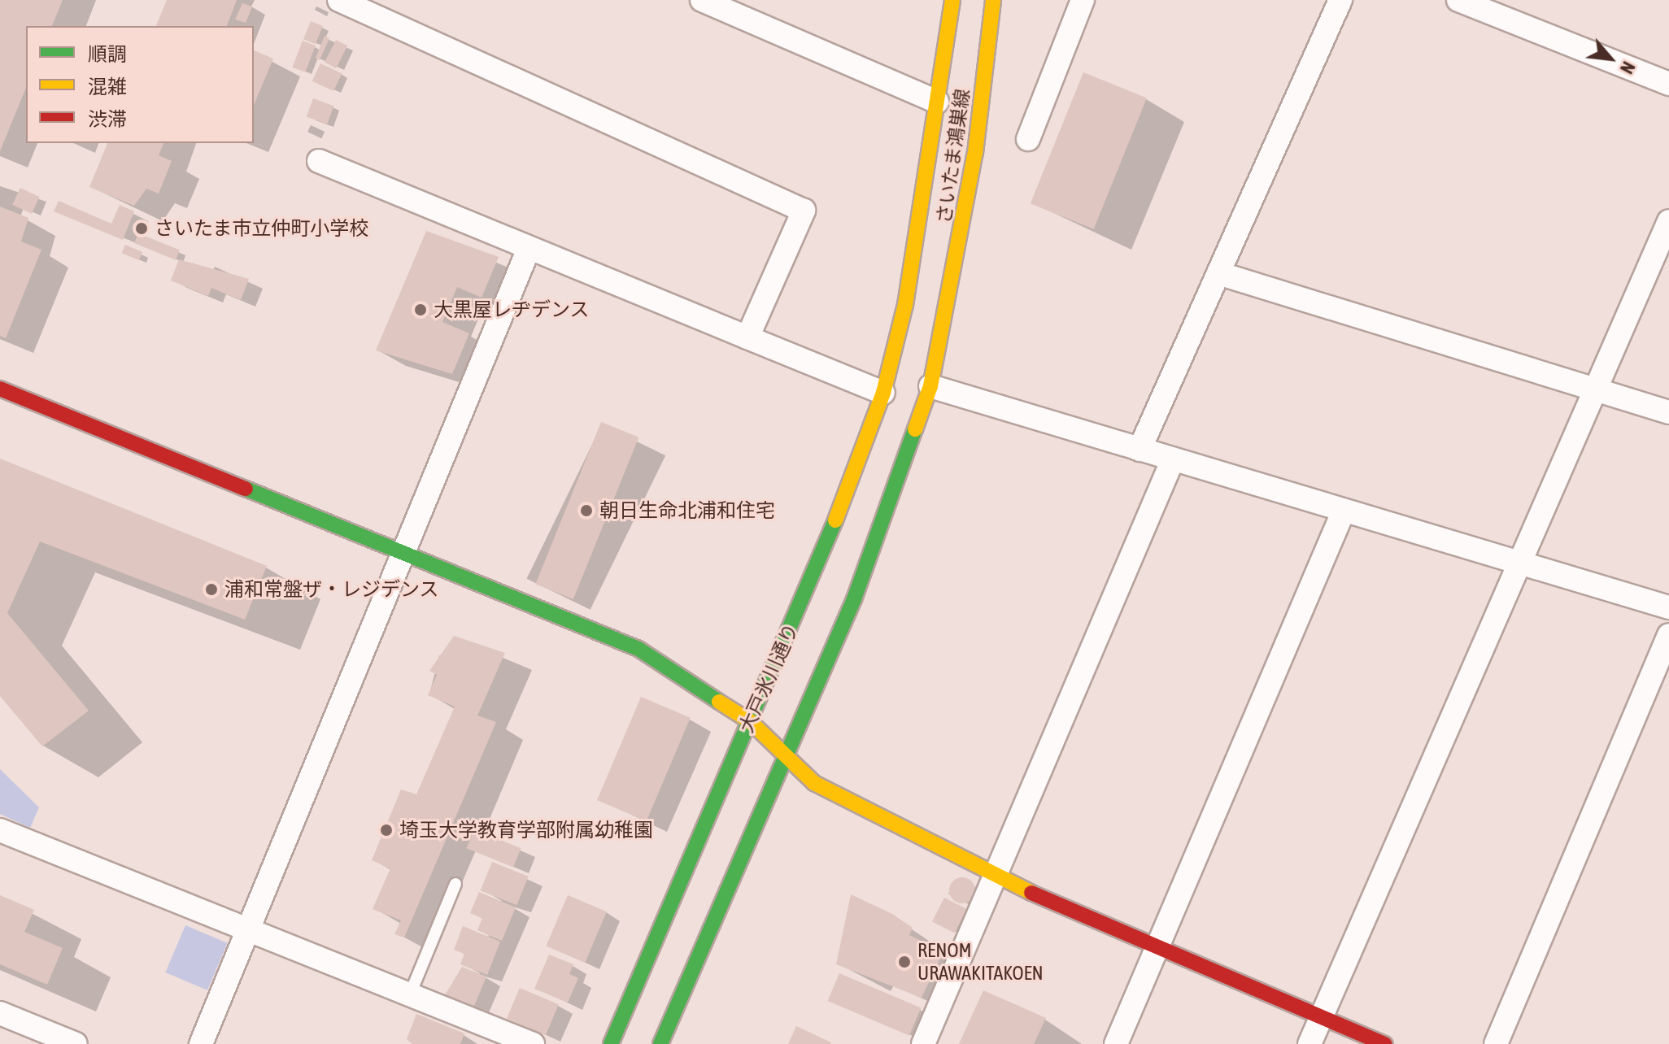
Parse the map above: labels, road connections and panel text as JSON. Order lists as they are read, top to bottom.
{
  "streets": {
    "main road": ["さいたま鴻巣線", "大戸氷川通り"]
  },
  "crossings": [
    ["さいたま鴻巣線", "大戸氷川通り"]
  ],
  "places": [
    "さいたま市立仲町小学校",
    "大黒屋レヂデンス",
    "朝日生命北浦和住宅",
    "浦和常盤ザ・レジデンス",
    "埼玉大学教育学部附属幼稚園",
    "RENOM URAWAKITAKOEN"
  ],
  "legend": ["順調", "混雑", "渋滞"],
  "north": "bottom right"
}
